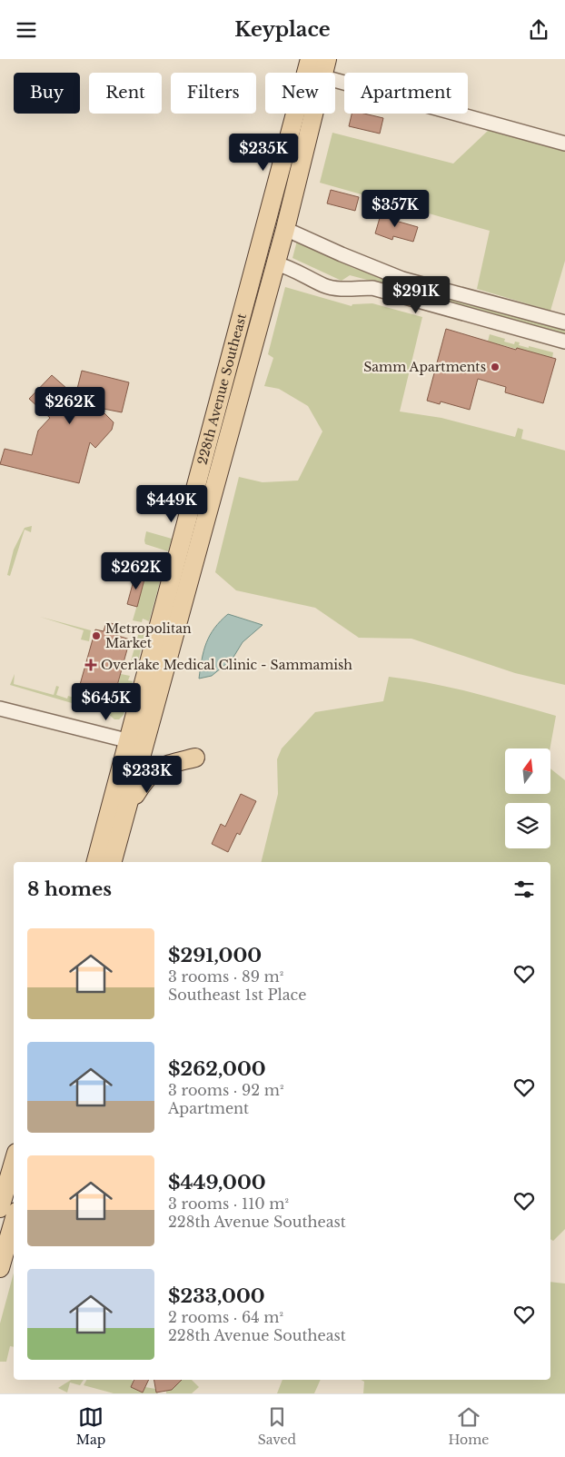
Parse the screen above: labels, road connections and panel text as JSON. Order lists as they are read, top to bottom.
{
  "streets": {
    "main road": ["228th Avenue Southeast"]
  },
  "places": {
    "other": ["Samm Apartments", "Metropolitan Market"],
    "health": ["Overlake Medical Clinic - Sammamish"]
  },
  "north": "top",
  "page": {
    "header": "Keyplace",
    "chip": [
      "Buy",
      "Rent",
      "Filters",
      "New",
      "Apartment"
    ],
    "price": [
      "$235K",
      "$357K",
      "$291K",
      "$262K",
      "$449K",
      "$262K",
      "$645K",
      "$233K"
    ],
    "heading": "8 homes",
    "list": [
      {
        "name": "$291,000",
        "note": "3 rooms · 89 m² · Southeast 1st Place"
      },
      {
        "name": "$262,000",
        "note": "3 rooms · 92 m² · Apartment"
      },
      {
        "name": "$449,000",
        "note": "3 rooms · 110 m² · 228th Avenue Southeast"
      },
      {
        "name": "$233,000",
        "note": "2 rooms · 64 m² · 228th Avenue Southeast"
      }
    ],
    "tabs": ["Map", "Saved", "Home"]
  }
}
